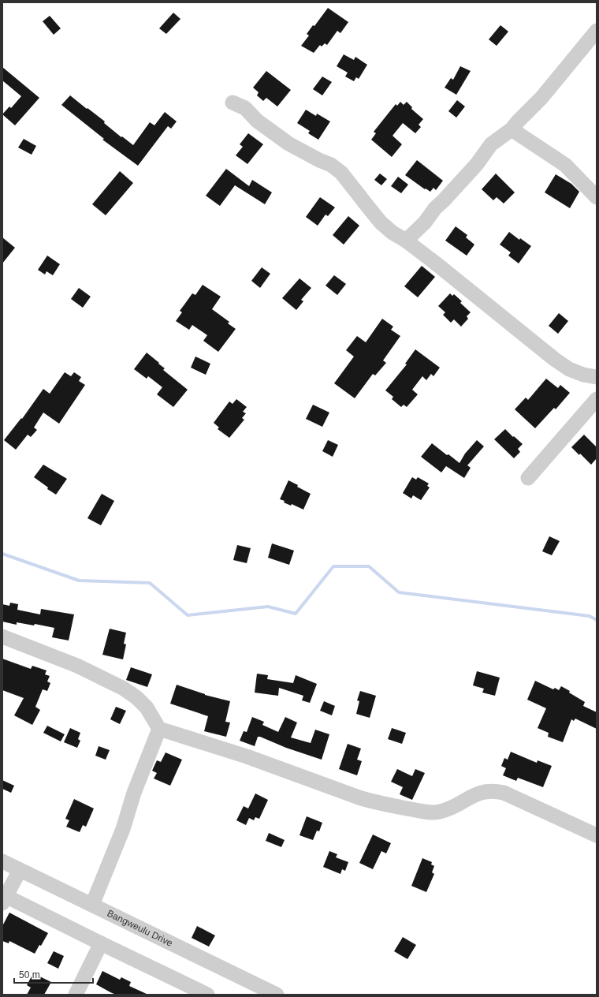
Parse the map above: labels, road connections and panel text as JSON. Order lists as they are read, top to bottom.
{
  "streets": {
    "street": ["Bangweulu Drive"]
  },
  "scale_bar": "50 m"
}
